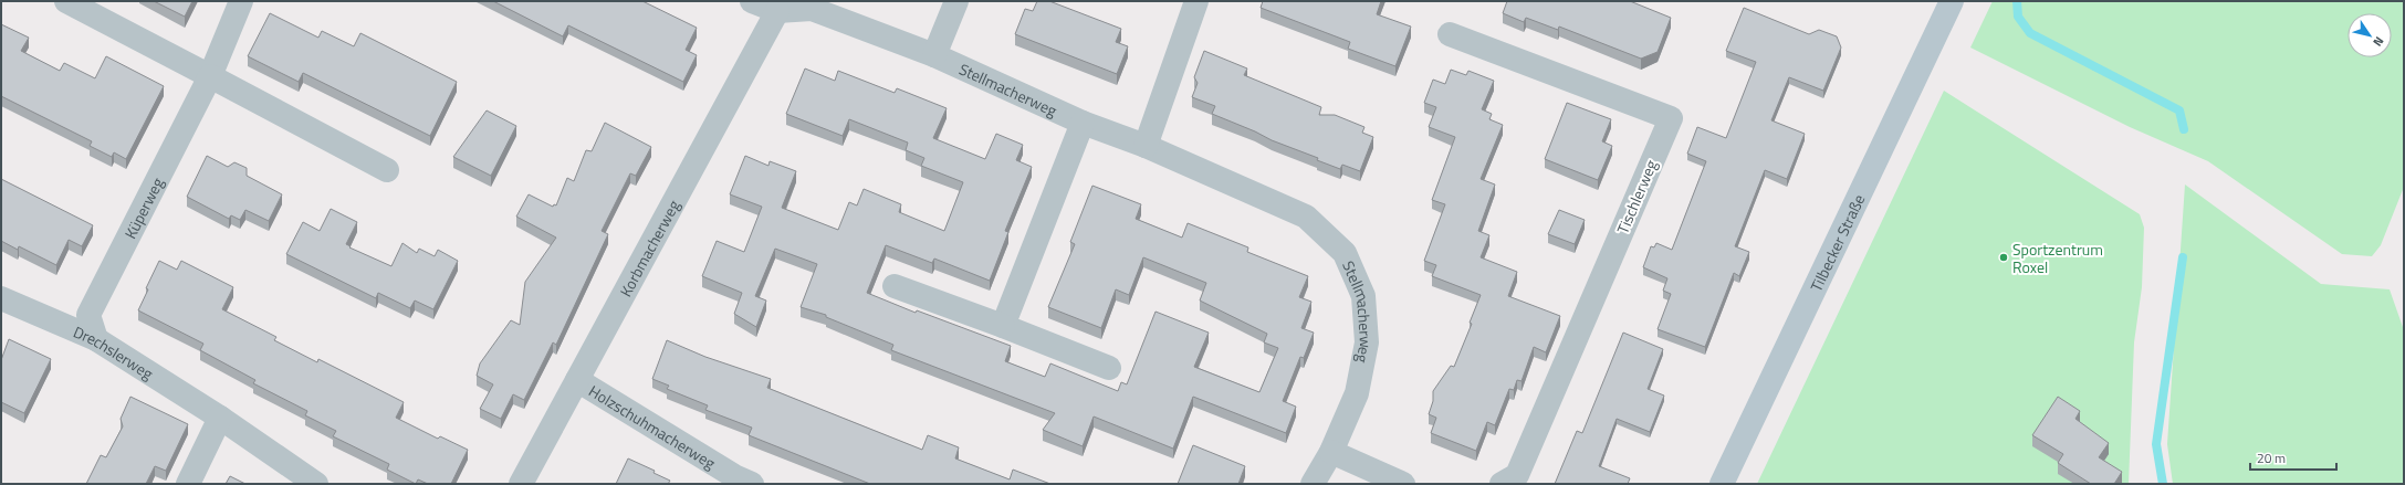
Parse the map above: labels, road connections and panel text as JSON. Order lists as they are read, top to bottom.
{
  "streets": {
    "main road": ["Tilbecker Straße"],
    "street": [
      "Stellmacherweg",
      "Tischlerweg",
      "Küperweg",
      "Korbmacherweg",
      "Drechslerweg",
      "Holzschuhmacherweg"
    ]
  },
  "crossings": [
    ["Stellmacherweg", "Korbmacherweg"],
    ["Küperweg", "Drechslerweg"],
    ["Korbmacherweg", "Holzschuhmacherweg"]
  ],
  "places": ["Sportzentrum Roxel"],
  "scale_bar": "20 m",
  "north": "bottom right"
}
